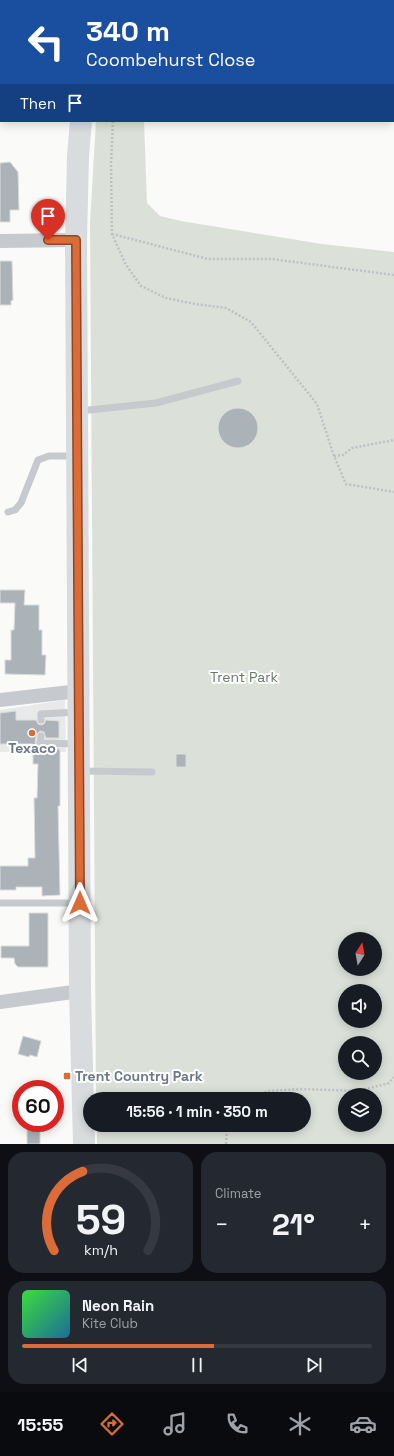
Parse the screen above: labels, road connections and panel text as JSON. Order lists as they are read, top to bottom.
{
  "parks": ["Trent Park"],
  "places": {
    "other": ["Texaco"],
    "transit": ["Trent Country Park"]
  },
  "north": "top",
  "page": {
    "turn": ["340 m", "Coombehurst Close"],
    "then": "Then",
    "limit": "60",
    "trip": "15:56 · 1 min · 350 m",
    "tile": "Climate",
    "heat": ["−", "21°", "+"],
    "song": ["Neon Rain", "Kite Club"],
    "tabs": "15:55",
    "gauge": ["59", "km/h"]
  }
}
